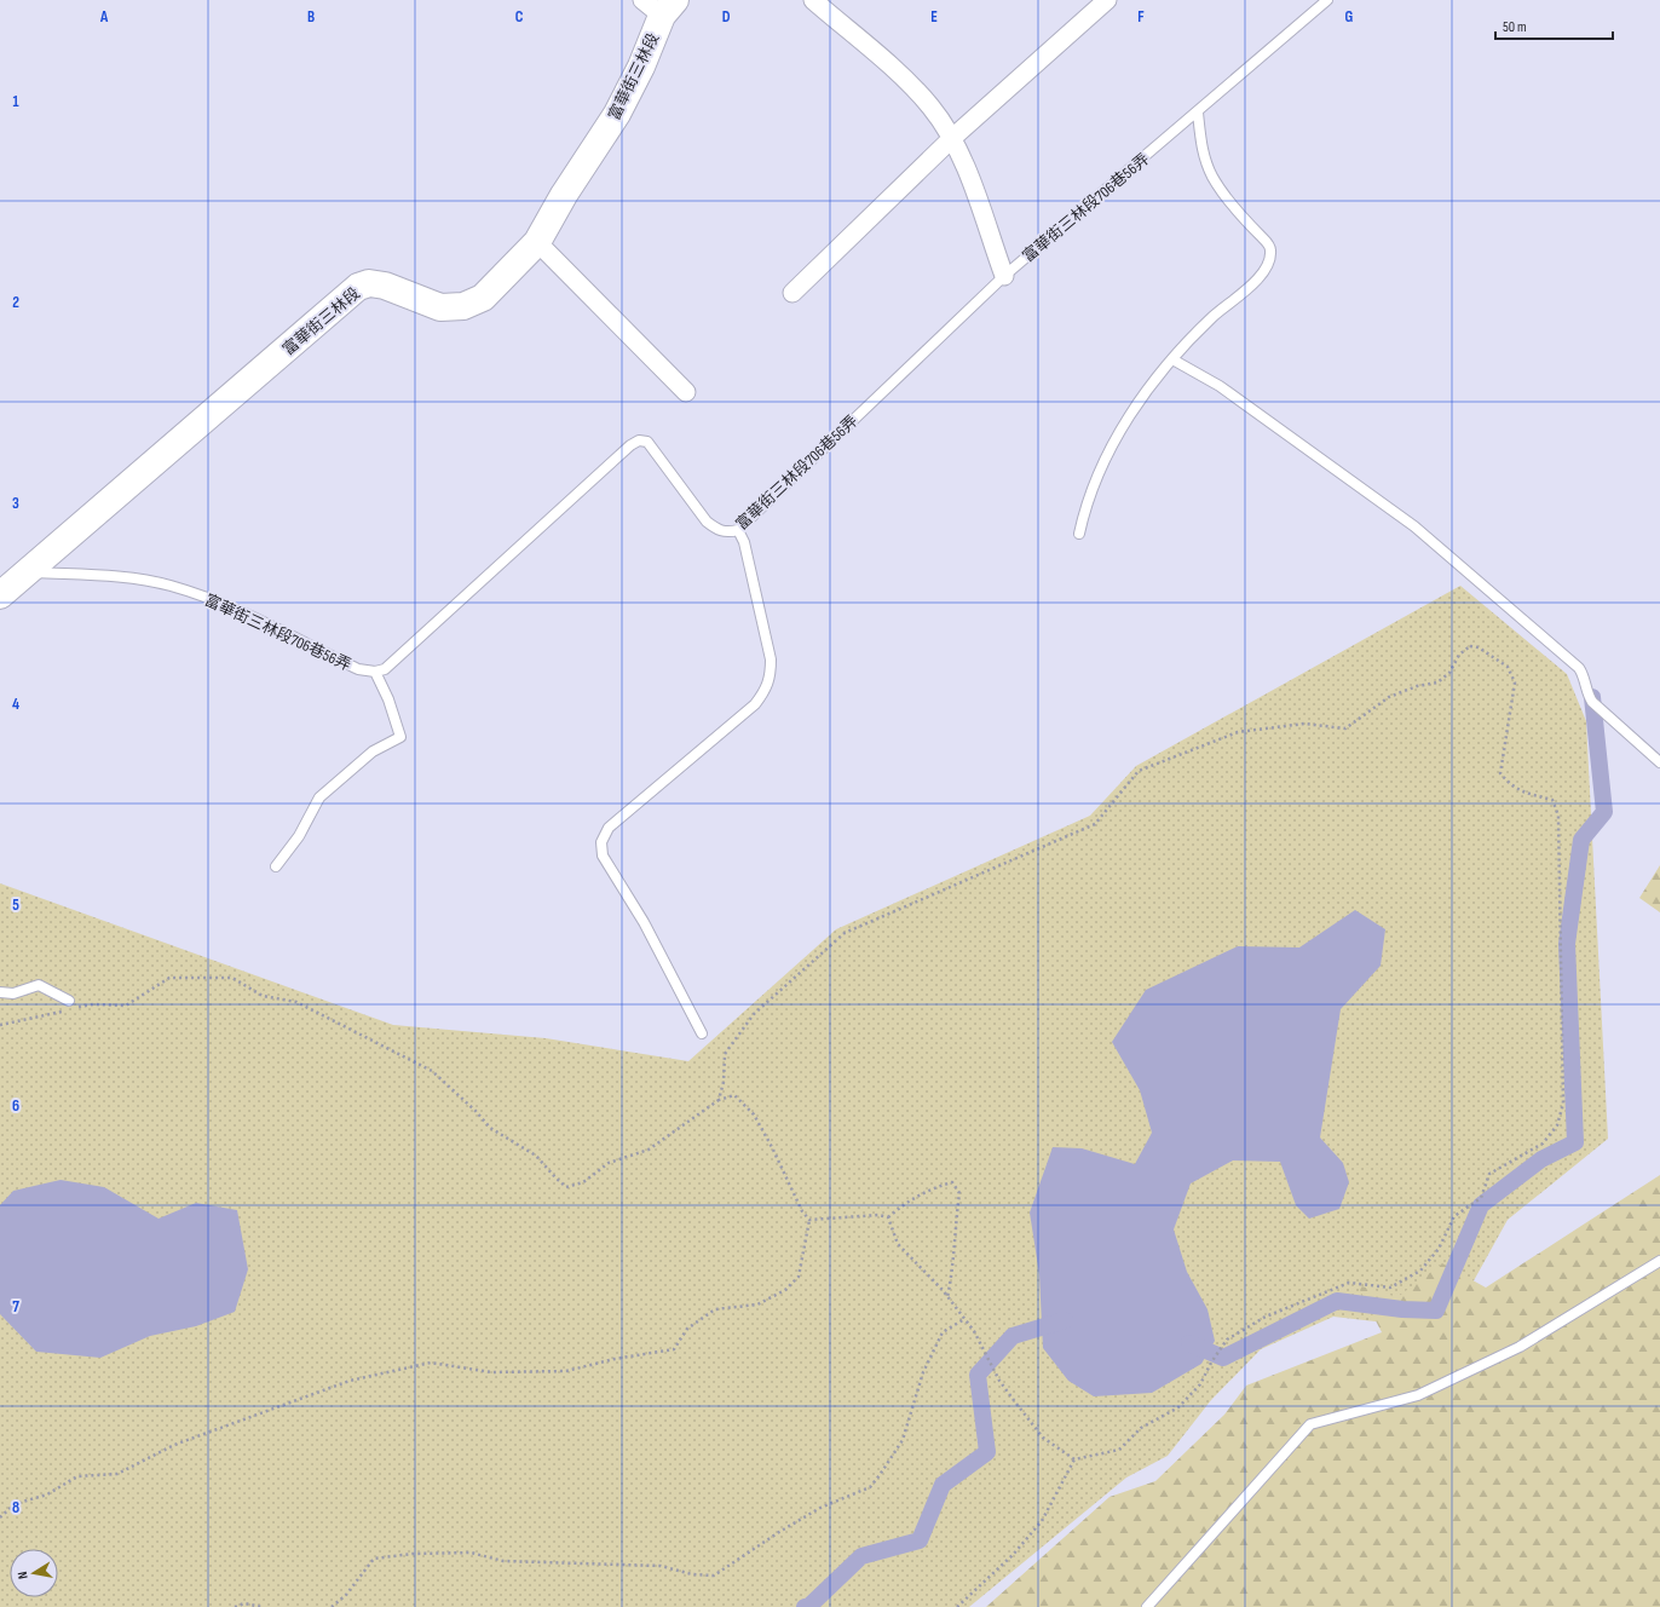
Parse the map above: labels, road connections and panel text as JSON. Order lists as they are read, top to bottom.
{
  "streets": {
    "street": ["富華街三林段"],
    "lane": ["富華街三林段706巷56弄"]
  },
  "crossings": [
    ["富華街三林段", "富華街三林段706巷56弄"]
  ],
  "scale_bar": "50 m",
  "north": "left",
  "grid": {
    "columns": [
      "A",
      "B",
      "C",
      "D",
      "E",
      "F",
      "G"
    ],
    "rows": [
      "1",
      "2",
      "3",
      "4",
      "5",
      "6",
      "7",
      "8"
    ]
  }
}
